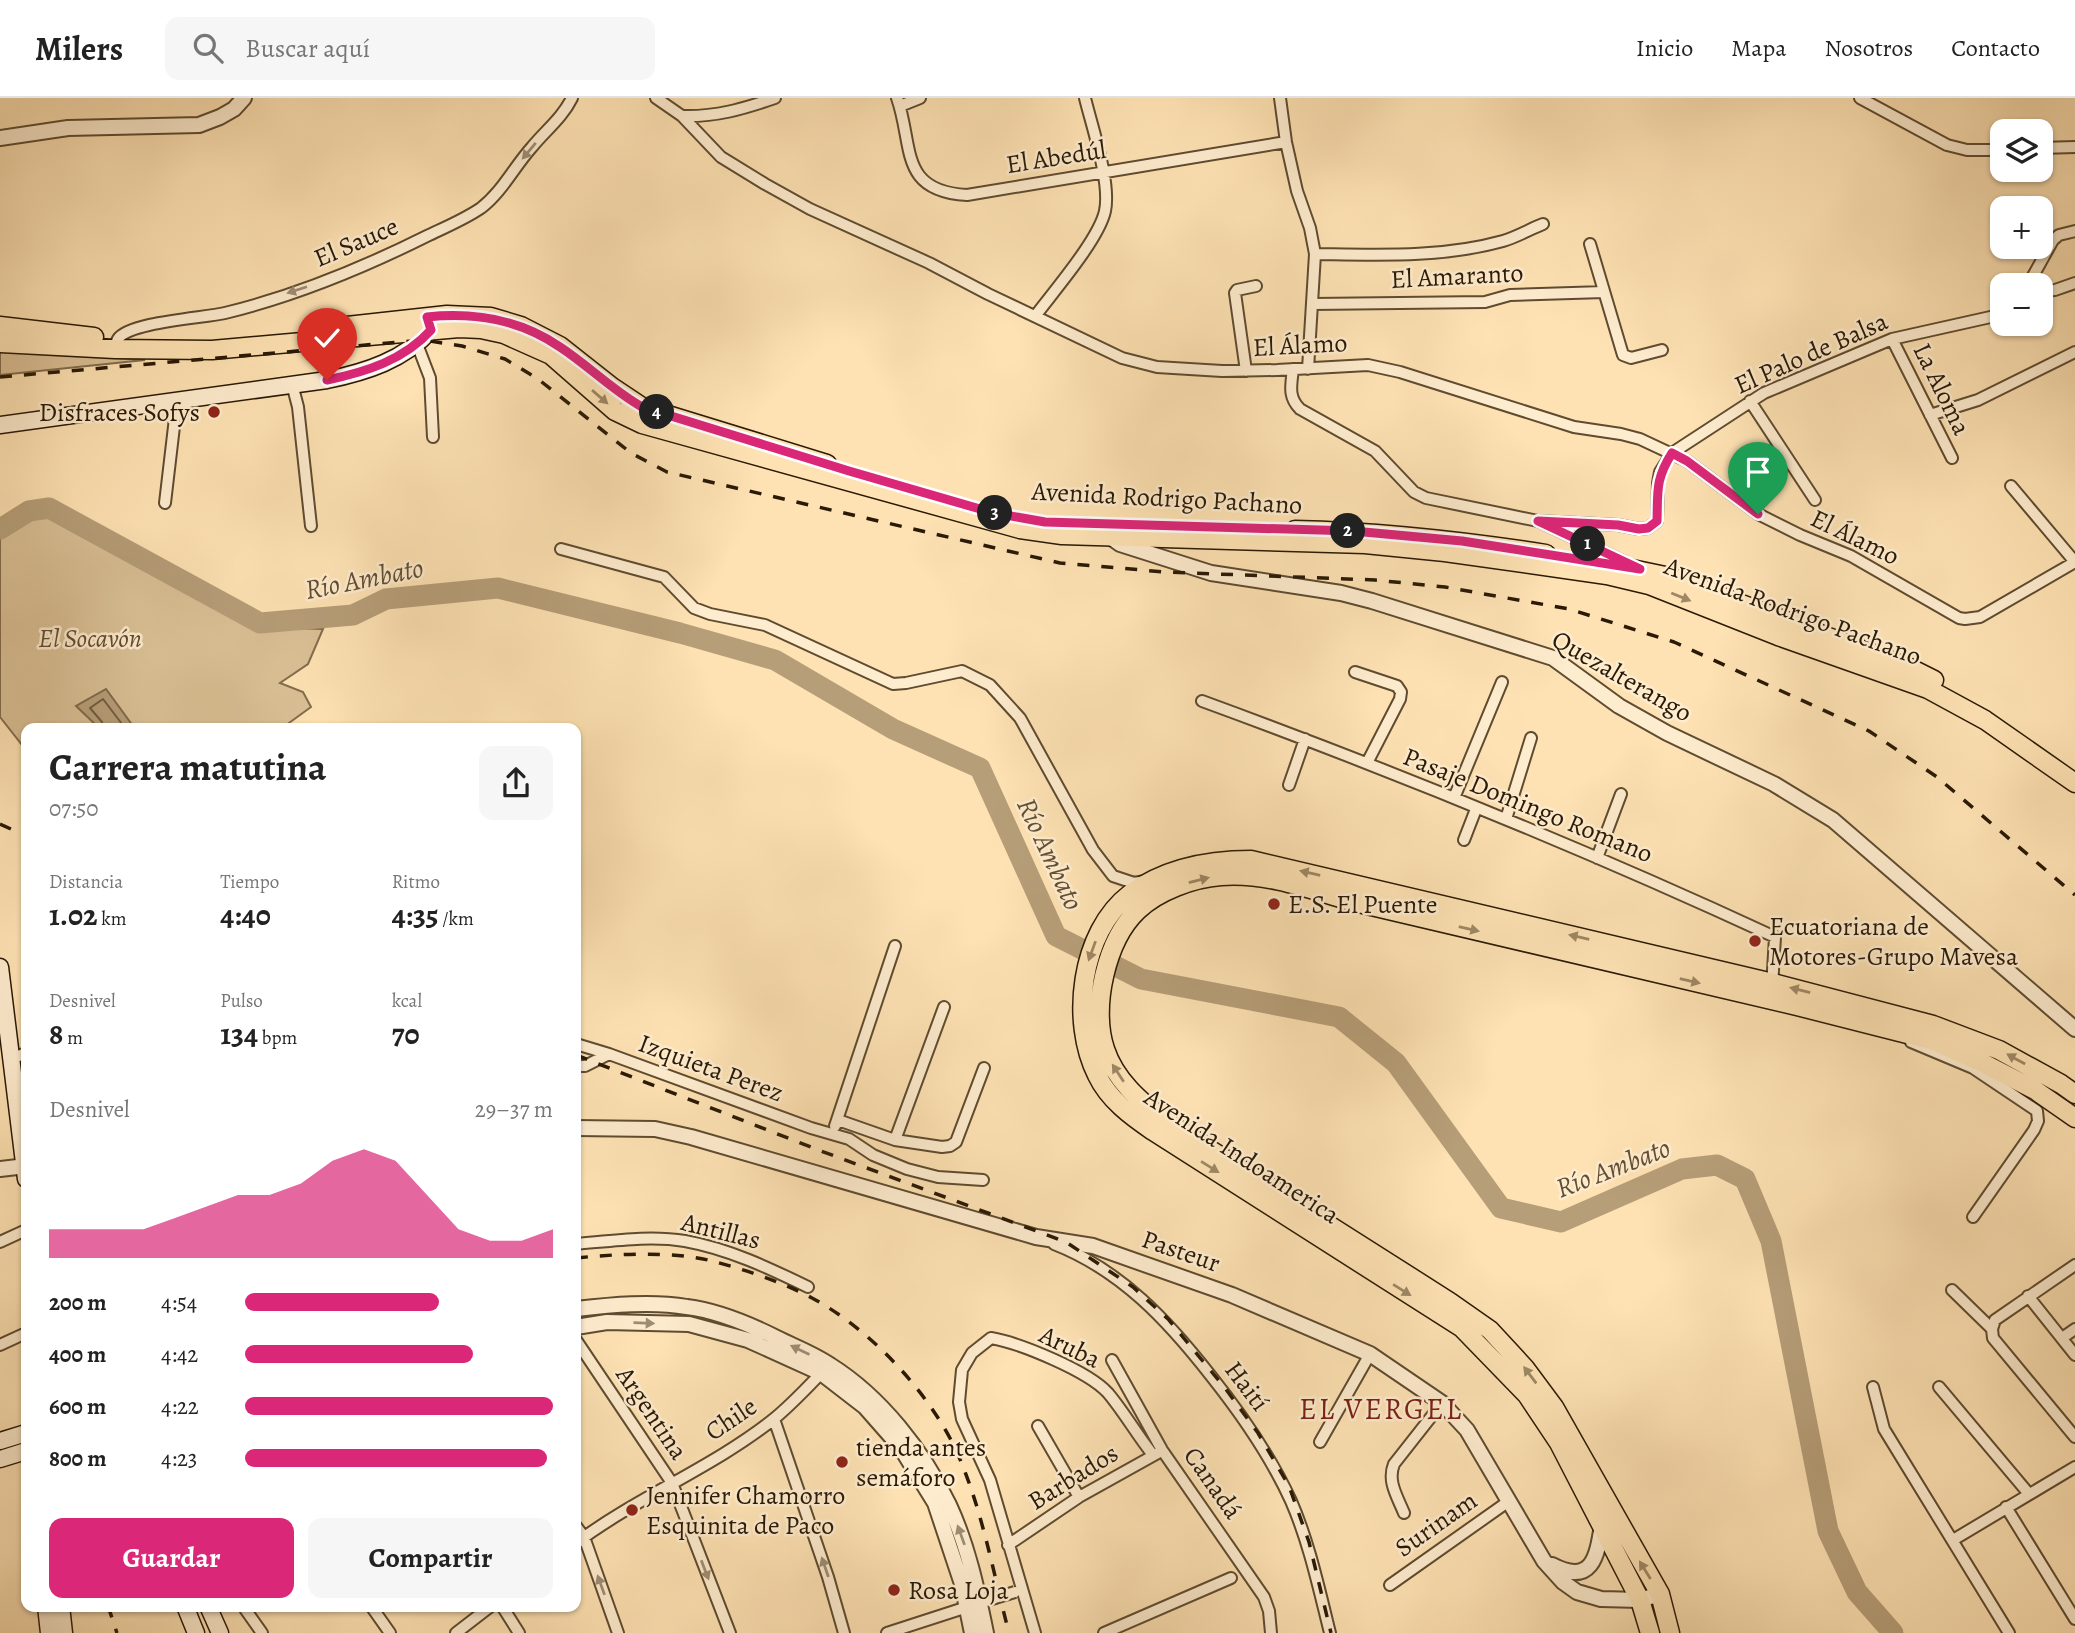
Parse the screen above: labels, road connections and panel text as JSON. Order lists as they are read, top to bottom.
{
  "streets": {
    "main road": ["Avenida Rodrigo Pachano", "Avenida Indoamerica"],
    "street": [
      "El Abedúl",
      "El Sauce",
      "El Amaranto",
      "El Álamo",
      "El Palo de Balsa",
      "La Aloma",
      "Quezalterango",
      "Pasaje Domingo Romano",
      "Izquieta Perez",
      "Antillas",
      "Pasteur",
      "Aruba",
      "Haití",
      "Argentina",
      "Chile",
      "Barbados",
      "Canadá",
      "Surinam"
    ]
  },
  "crossings": [
    ["El Sauce", "Avenida Rodrigo Pachano"],
    ["El Álamo", "El Palo de Balsa"],
    ["El Palo de Balsa", "La Aloma"],
    ["Avenida Rodrigo Pachano", "Quezalterango"],
    ["Pasaje Domingo Romano", "Avenida Indoamerica"],
    ["Avenida Indoamerica", "Pasteur"],
    ["Pasteur", "Haití"],
    ["Pasteur", "Surinam"],
    ["Aruba", "Barbados"],
    ["Aruba", "Canadá"],
    ["Argentina", "Chile"],
    ["Barbados", "Canadá"]
  ],
  "one_way": ["El Sauce", "Argentina"],
  "districts": ["EL VERGEL"],
  "water": ["Río Ambato"],
  "parks": ["El Socavón"],
  "places": [
    "Disfraces Sofys",
    "E.S. El Puente",
    "Ecuatoriana de Motores-Grupo Mavesa",
    "tienda antes semáforo",
    "Jennifer Chamorro Esquinita de Paco",
    "Rosa Loja"
  ],
  "page": {
    "header": "Milers",
    "search": "Buscar aquí",
    "nav": [
      "Inicio",
      "Mapa",
      "Nosotros",
      "Contacto"
    ],
    "map_buttons": ["+", "−"],
    "pins": [
      "4",
      "3",
      "2",
      "1"
    ],
    "heading": ["Carrera matutina", "07:50"],
    "stats": [
      ["Distancia", "1.02 km"],
      ["Tiempo", "4:40"],
      ["Ritmo", "4:35 /km"],
      ["Desnivel", "8 m"],
      ["Pulso", "134 bpm"],
      ["kcal", "70"]
    ],
    "chart": ["Desnivel", "29–37 m"],
    "list": [
      {
        "name": "200 m",
        "note": "4:54"
      },
      {
        "name": "400 m",
        "note": "4:42"
      },
      {
        "name": "600 m",
        "note": "4:22"
      },
      {
        "name": "800 m",
        "note": "4:23"
      }
    ],
    "buttons": ["Guardar", "Compartir"]
  }
}
